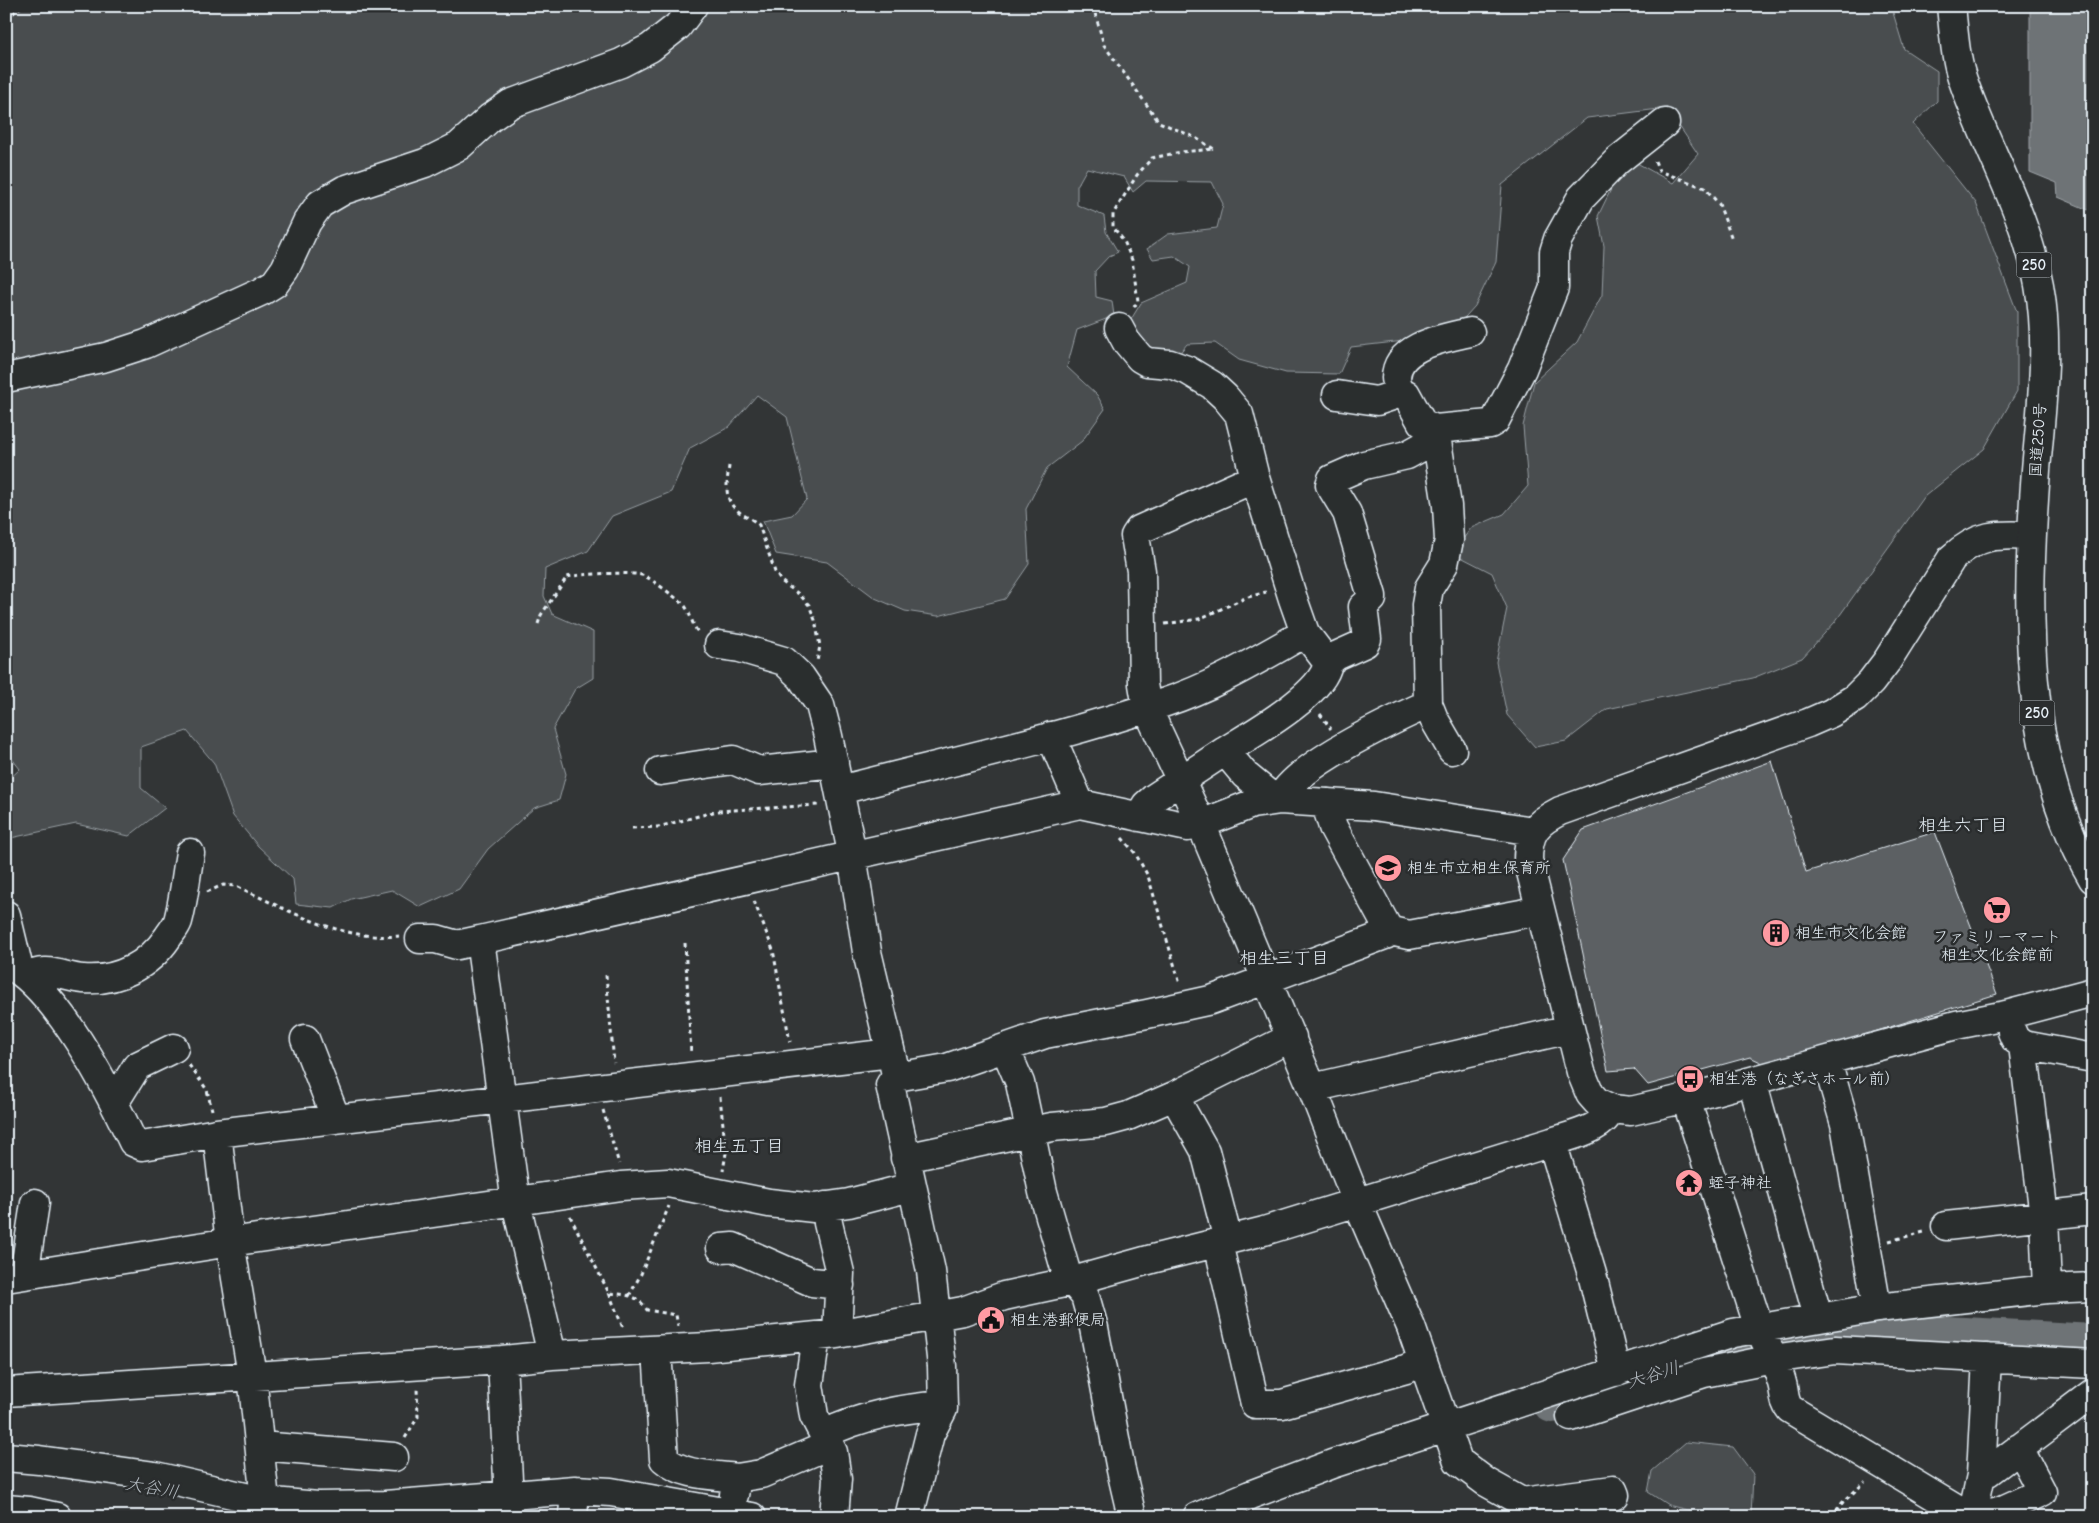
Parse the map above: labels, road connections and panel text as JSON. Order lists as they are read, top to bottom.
{
  "streets": {
    "main road": ["250", "国道250号"]
  },
  "districts": ["相生六丁目", "相生三丁目", "相生五丁目"],
  "water": ["大谷川"],
  "places": {
    "school or university": ["相生市立相生保育所"],
    "supermarket": ["ファミリーマート 相生文化会館前"],
    "building": ["相生市文化会館"],
    "bus stop": ["相生港（なぎさホール前）"],
    "temple": ["蛭子神社"],
    "public building": ["相生港郵便局"]
  }
}
